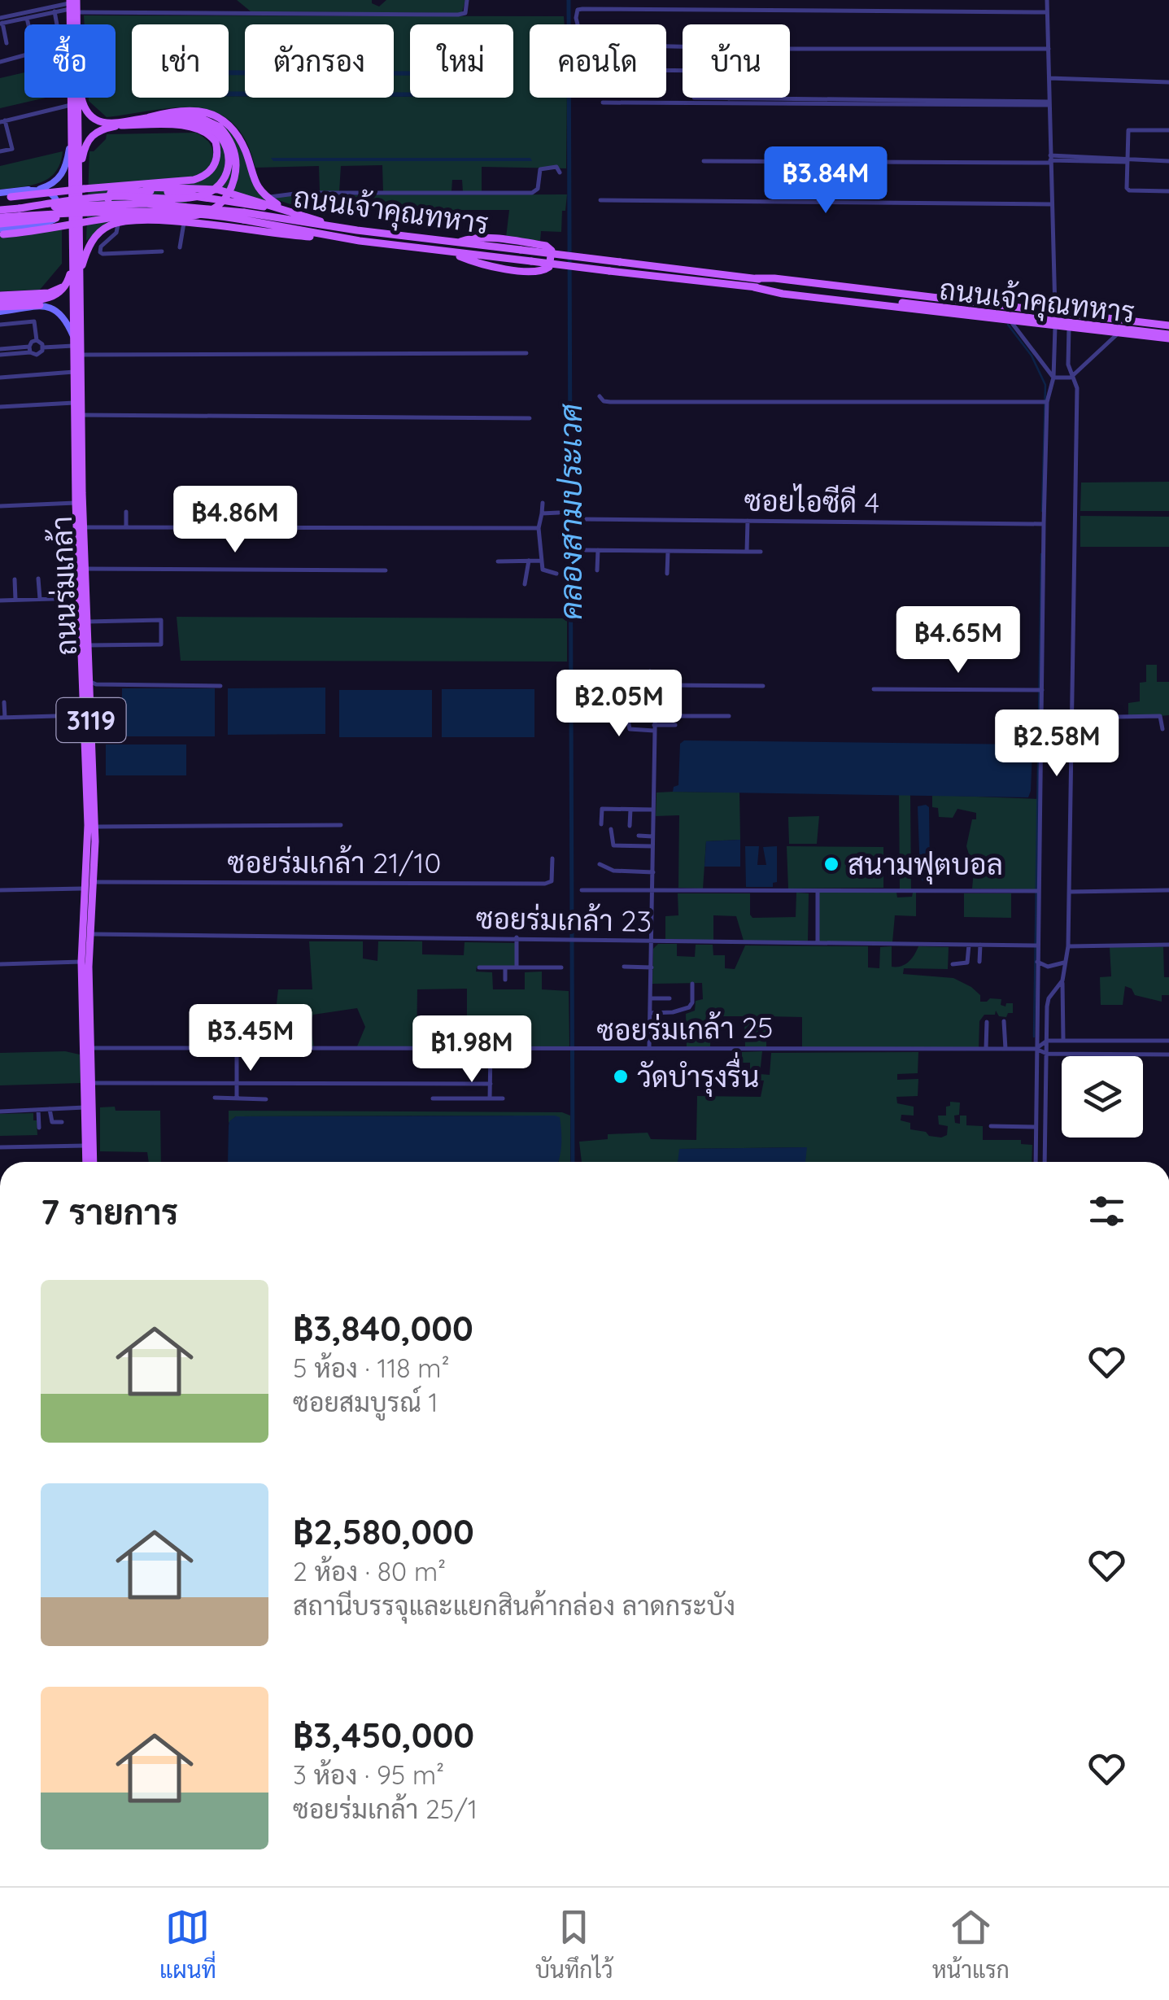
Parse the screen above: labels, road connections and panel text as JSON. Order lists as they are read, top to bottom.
{
  "streets": {
    "main road": ["ถนนเจ้าคุณทหาร", "ถนนร่มเกล้า", "3119"],
    "street": [
      "ซอยไอซีดี 4",
      "ซอยร่มเกล้า 21/10",
      "ซอยร่มเกล้า 23",
      "ซอยร่มเกล้า 25"
    ]
  },
  "crossings": [
    ["ถนนร่มเกล้า", "ซอยร่มเกล้า 21/10"],
    ["ถนนร่มเกล้า", "ซอยร่มเกล้า 23"],
    ["ถนนร่มเกล้า", "ซอยร่มเกล้า 25"]
  ],
  "water": ["คลองสามประเวศ"],
  "places": ["สนามฟุตบอล", "วัดบำรุงรื่น"],
  "page": {
    "chip": [
      "ซื้อ",
      "เช่า",
      "ตัวกรอง",
      "ใหม่",
      "คอนโด",
      "บ้าน"
    ],
    "price": [
      "฿3.84M",
      "฿4.86M",
      "฿4.65M",
      "฿2.05M",
      "฿2.58M",
      "฿3.45M",
      "฿1.98M"
    ],
    "heading": "7 รายการ",
    "list": [
      {
        "name": "฿3,840,000",
        "note": "5 ห้อง · 118 m² · ซอยสมบูรณ์ 1"
      },
      {
        "name": "฿2,580,000",
        "note": "2 ห้อง · 80 m² · สถานีบรรจุและแยกสินค้ากล่อง ลาดกระบัง"
      },
      {
        "name": "฿3,450,000",
        "note": "3 ห้อง · 95 m² · ซอยร่มเกล้า 25/1"
      }
    ],
    "tabs": ["แผนที่", "บันทึกไว้", "หน้าแรก"]
  }
}
